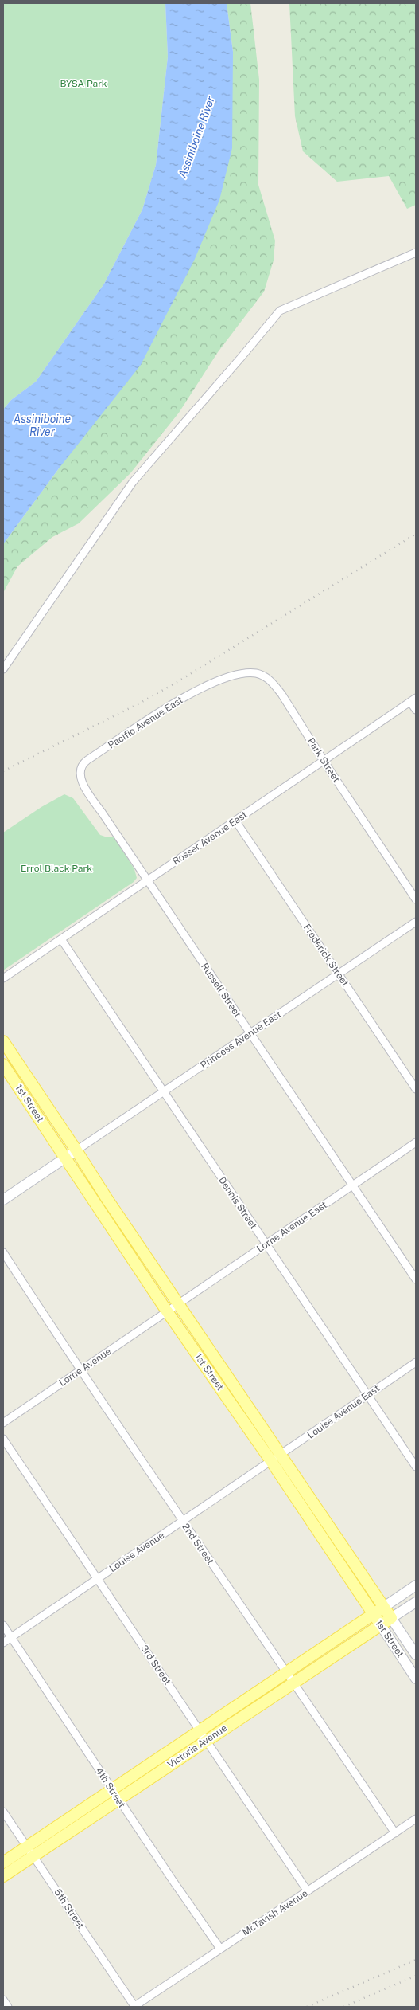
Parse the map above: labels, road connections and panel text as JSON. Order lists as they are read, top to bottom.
{
  "streets": {
    "main road": ["Princess Avenue East", "1st Street", "Victoria Avenue"],
    "street": [
      "Pacific Avenue East",
      "Park Street",
      "Rosser Avenue East",
      "Frederick Street",
      "Russell Street",
      "Dennis Street",
      "Lorne Avenue East",
      "Lorne Avenue",
      "Louise Avenue East",
      "2nd Street",
      "Louise Avenue",
      "3rd Street",
      "4th Street",
      "5th Street",
      "McTavish Avenue"
    ]
  },
  "crossings": [
    ["Pacific Avenue East", "Park Street"],
    ["Pacific Avenue East", "Russell Street"],
    ["Park Street", "Rosser Avenue East"],
    ["Rosser Avenue East", "Frederick Street"],
    ["Rosser Avenue East", "Russell Street"],
    ["Rosser Avenue East", "Dennis Street"],
    ["Frederick Street", "Princess Avenue East"],
    ["Russell Street", "Princess Avenue East"],
    ["Russell Street", "Lorne Avenue East"],
    ["Princess Avenue East", "1st Street"],
    ["Princess Avenue East", "Dennis Street"],
    ["1st Street", "Lorne Avenue East"],
    ["1st Street", "Lorne Avenue"],
    ["1st Street", "Louise Avenue East"],
    ["1st Street", "Louise Avenue"],
    ["1st Street", "Victoria Avenue"],
    ["Dennis Street", "Lorne Avenue East"],
    ["Dennis Street", "Louise Avenue East"],
    ["Lorne Avenue East", "Lorne Avenue"],
    ["Lorne Avenue", "2nd Street"],
    ["Louise Avenue East", "Louise Avenue"],
    ["2nd Street", "Louise Avenue"],
    ["2nd Street", "Victoria Avenue"],
    ["2nd Street", "McTavish Avenue"],
    ["Louise Avenue", "3rd Street"],
    ["Louise Avenue", "4th Street"],
    ["3rd Street", "Victoria Avenue"],
    ["3rd Street", "McTavish Avenue"],
    ["Victoria Avenue", "4th Street"],
    ["Victoria Avenue", "5th Street"],
    ["4th Street", "McTavish Avenue"],
    ["5th Street", "McTavish Avenue"]
  ],
  "water": ["Assiniboine River"],
  "parks": ["BYSA Park", "Errol Black Park"]
}
